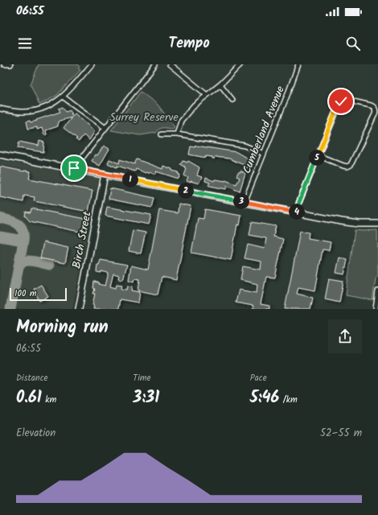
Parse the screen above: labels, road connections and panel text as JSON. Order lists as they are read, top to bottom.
{
  "streets": {
    "main road": ["Birch Street"],
    "street": ["Cumberland Avenue"]
  },
  "parks": ["Surrey Reserve"],
  "scale_bar": "100 m",
  "page": {
    "status": "06:55",
    "header": "Tempo",
    "pins": [
      "5",
      "1",
      "2",
      "3",
      "4"
    ],
    "scale": "100 m",
    "heading": ["Morning run", "06:55"],
    "stats": [
      ["Distance", "0.61 km"],
      ["Time", "3:31"],
      ["Pace", "5:46 /km"]
    ],
    "chart": ["Elevation", "52–55 m"]
  }
}
